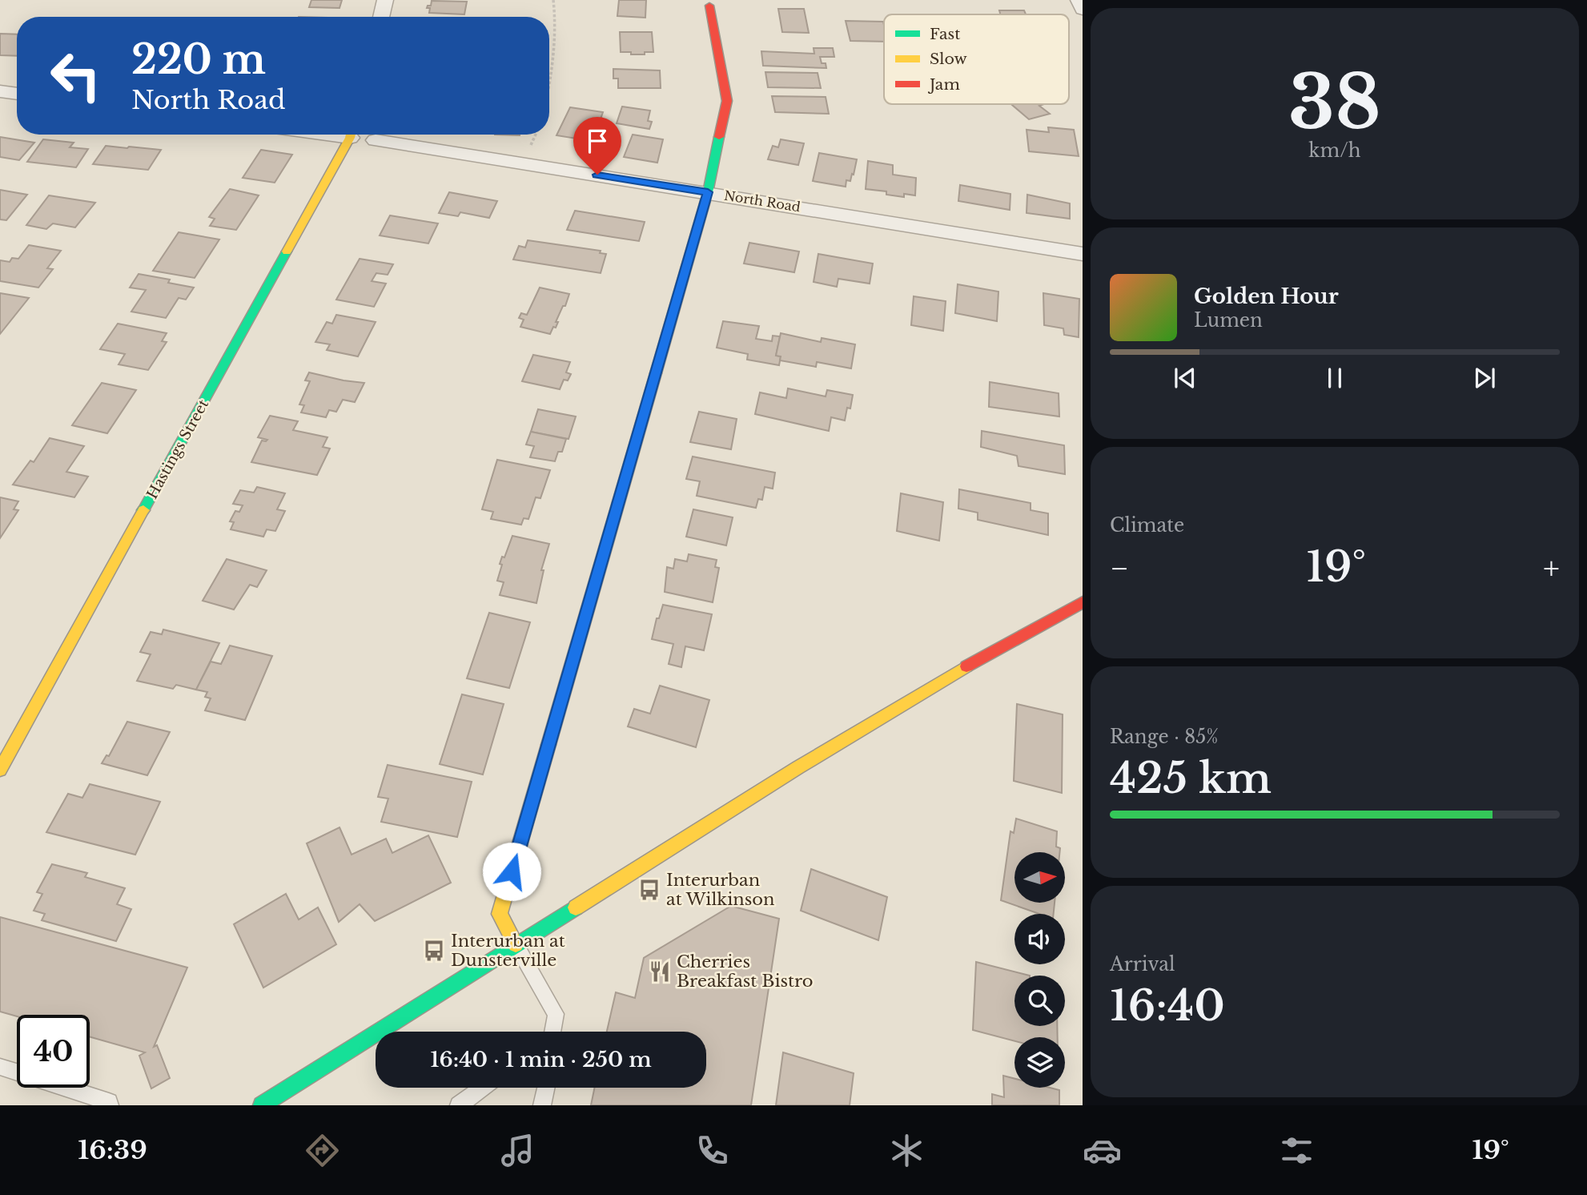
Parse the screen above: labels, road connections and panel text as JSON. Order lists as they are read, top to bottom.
{
  "streets": {
    "street": ["North Road", "Hastings Street"]
  },
  "places": {
    "bus stop": ["Interurban at Wilkinson", "Interurban at Dunsterville"],
    "restaurant": ["Cherries Breakfast Bistro"]
  },
  "legend": ["Fast", "Slow", "Jam"],
  "north": "right",
  "page": {
    "tile": [
      ["38", "km/h"],
      "Climate",
      ["Range · 85%", "425 km"],
      ["Arrival", "16:40"]
    ],
    "turn": ["220 m", "North Road"],
    "song": ["Golden Hour", "Lumen"],
    "heat": ["−", "19°", "+"],
    "limit": "40",
    "trip": "16:40 · 1 min · 250 m",
    "tabs": ["16:39", "19°"]
  }
}
